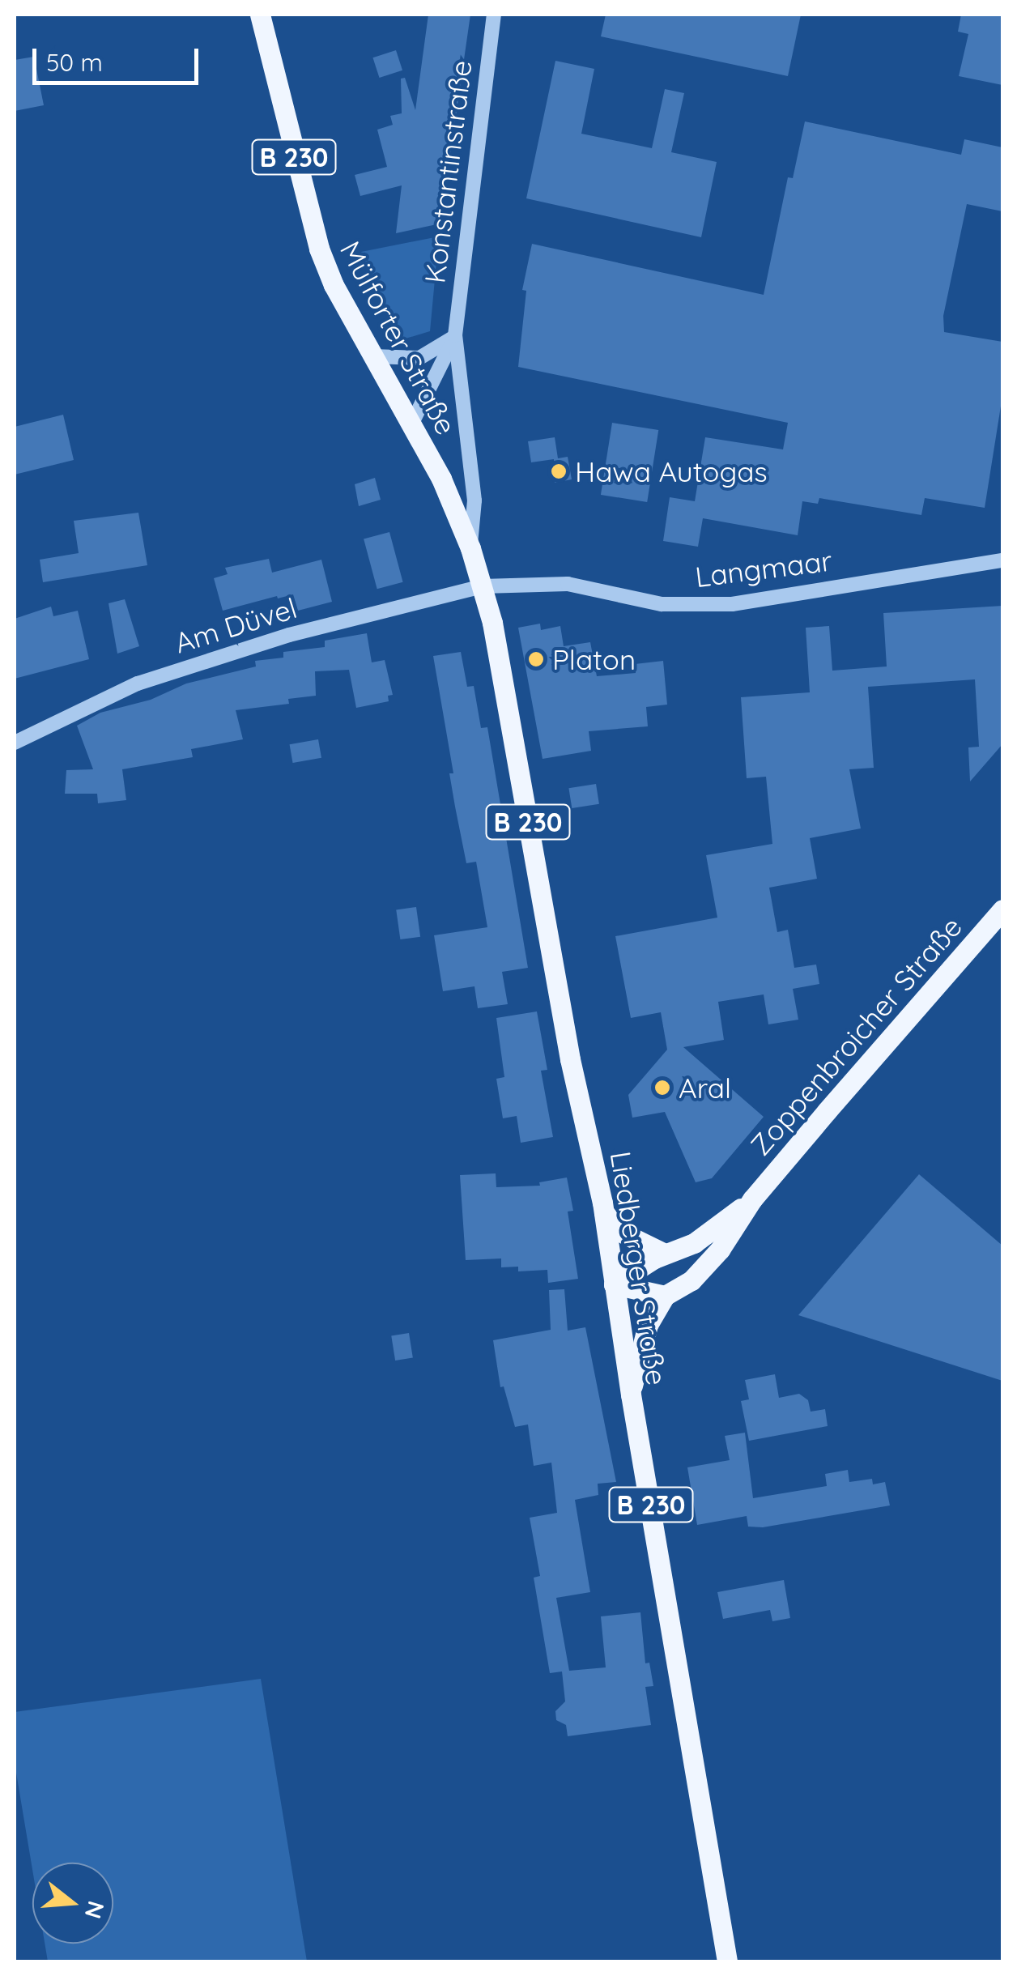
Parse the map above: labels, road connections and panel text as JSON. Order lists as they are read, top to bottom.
{
  "streets": {
    "main road": [
      "B 230",
      "Mülforter Straße",
      "Zoppenbroicher Straße",
      "Liedberger Straße"
    ],
    "street": ["Konstantinstraße", "Langmaar", "Am Düvel"]
  },
  "crossings": [
    ["Konstantinstraße", "Mülforter Straße"],
    ["Mülforter Straße", "Langmaar"],
    ["Mülforter Straße", "Am Düvel"],
    ["Mülforter Straße", "Liedberger Straße"],
    ["Langmaar", "Am Düvel"],
    ["Langmaar", "Liedberger Straße"],
    ["Am Düvel", "Liedberger Straße"],
    ["Zoppenbroicher Straße", "Liedberger Straße"]
  ],
  "places": ["Hawa Autogas", "Platon", "Aral"],
  "scale_bar": "50 m",
  "north": "right"
}
